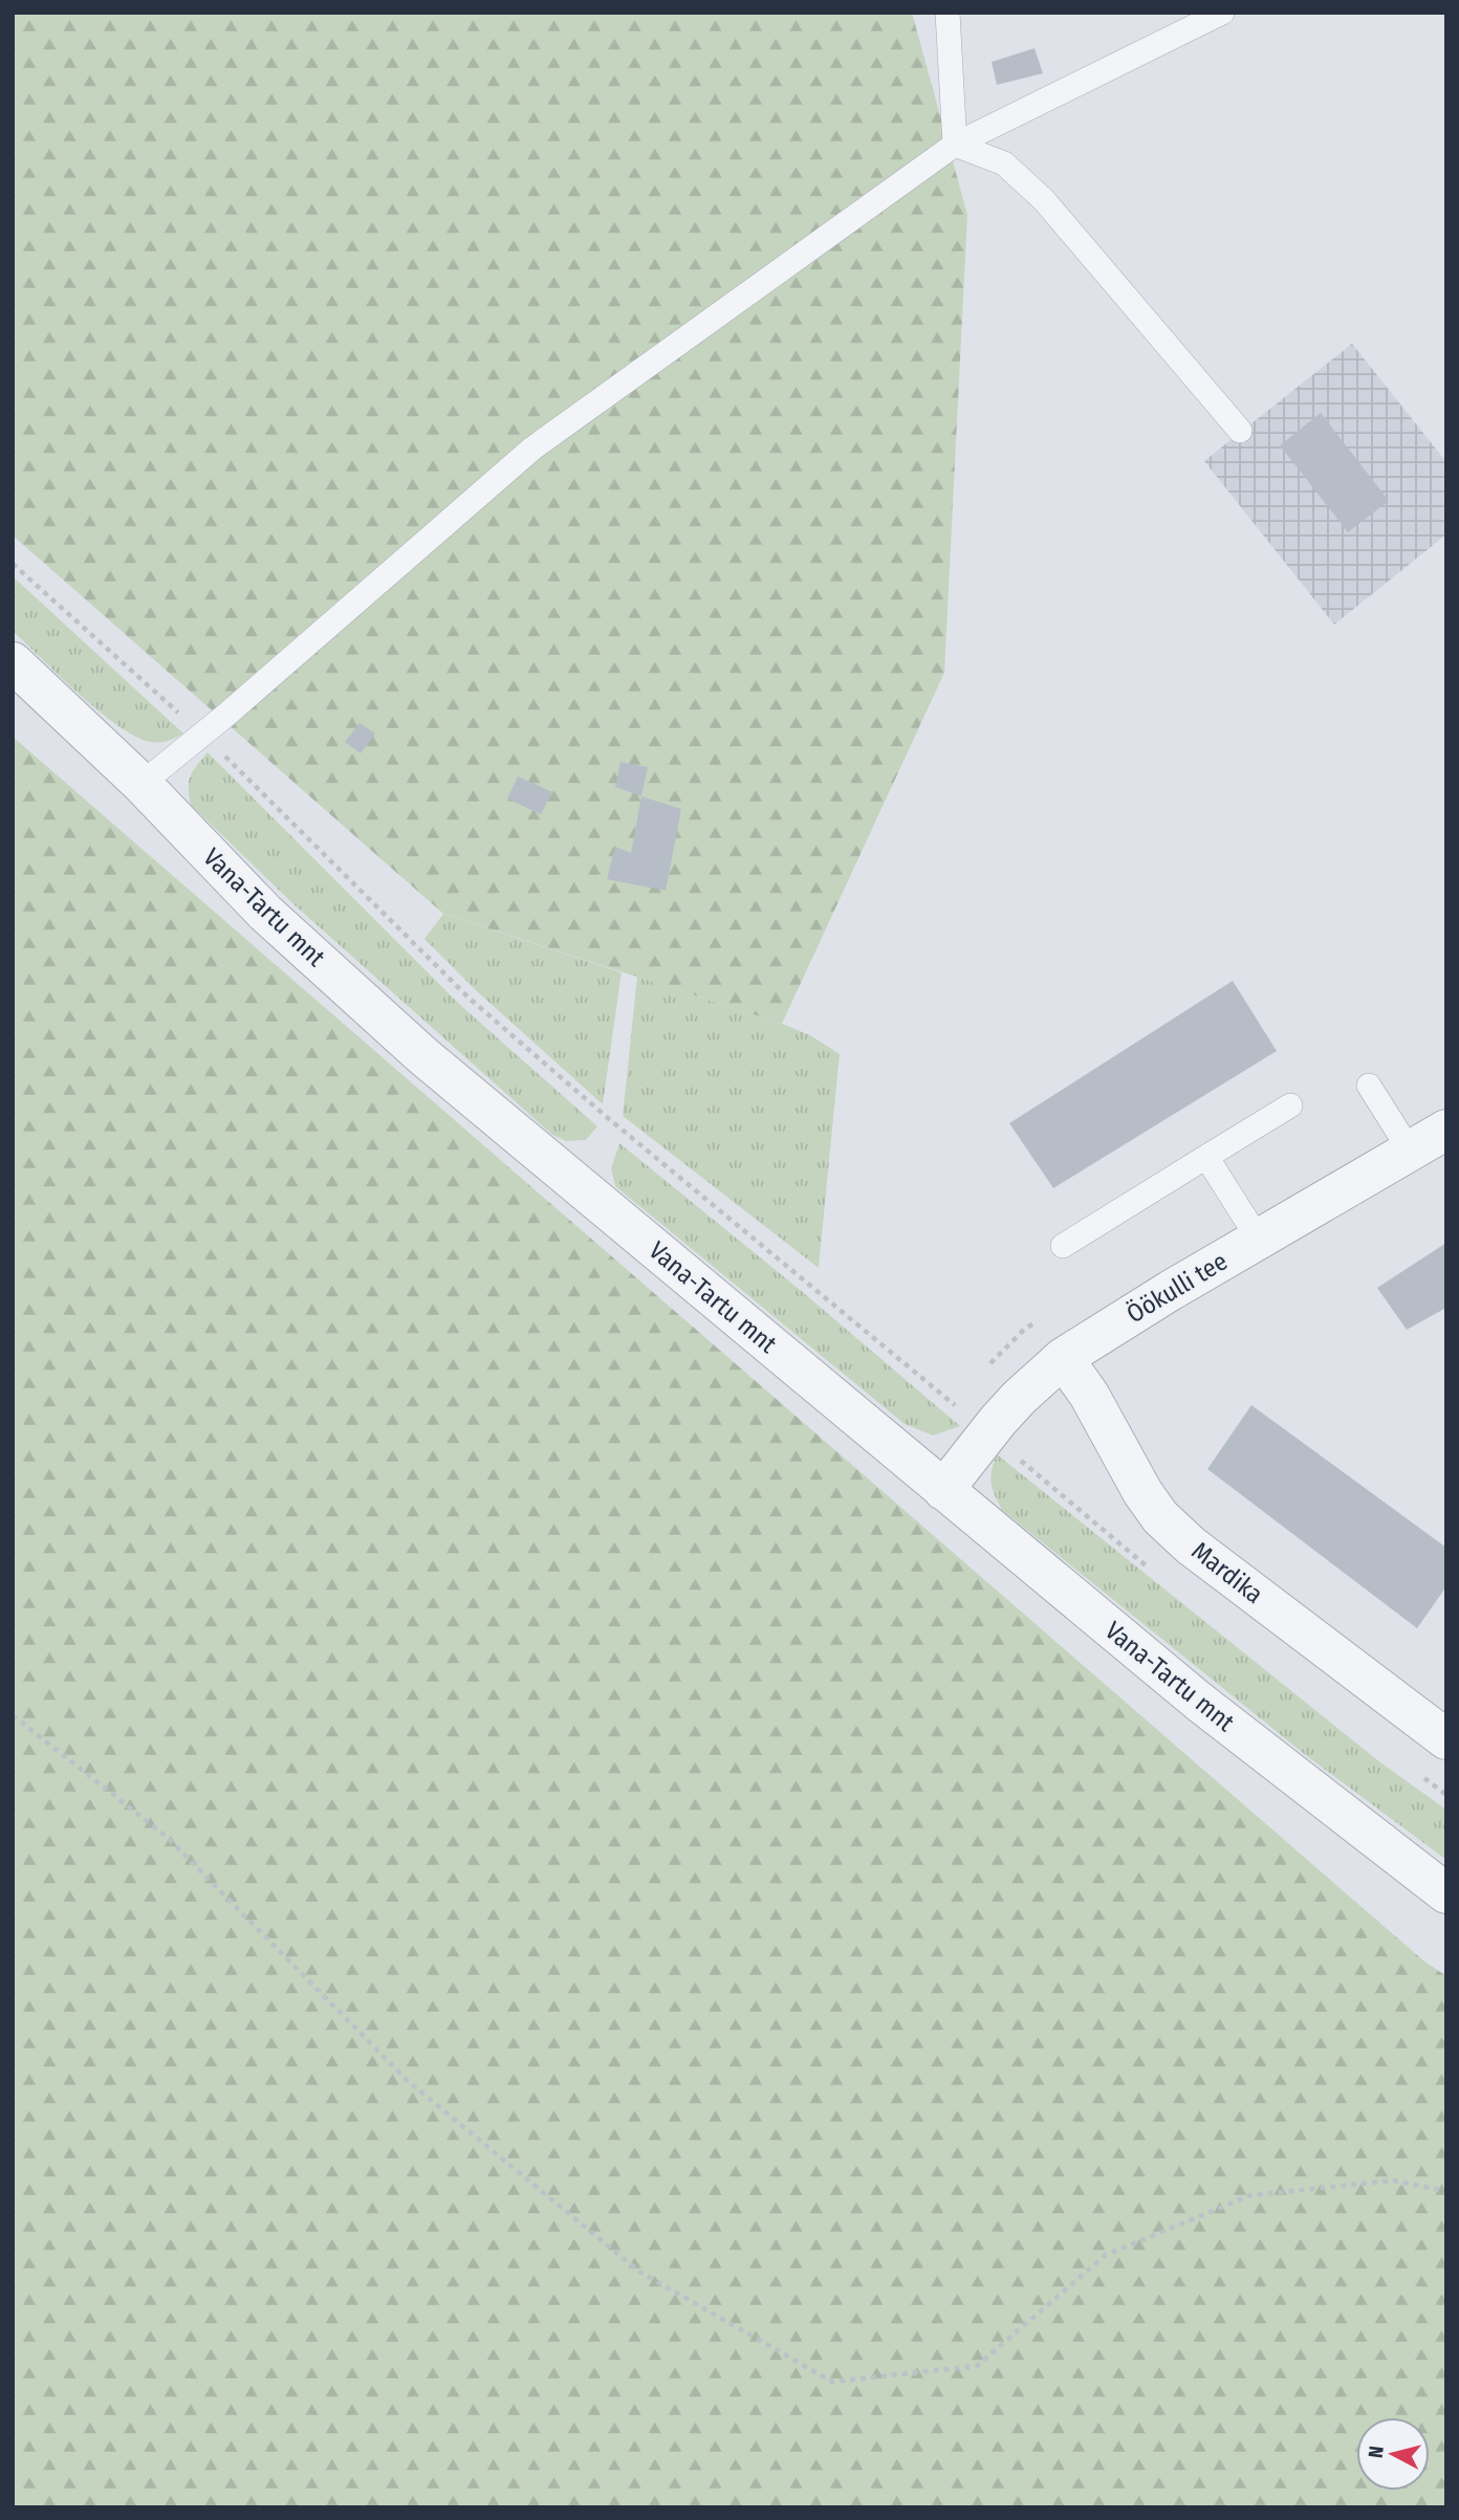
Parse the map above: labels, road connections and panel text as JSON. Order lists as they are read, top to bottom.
{
  "streets": {
    "street": ["Vana-Tartu mnt", "Öökulli tee", "Mardika"]
  },
  "crossings": [
    ["Vana-Tartu mnt", "Öökulli tee"],
    ["Öökulli tee", "Mardika"]
  ],
  "north": "left"
}
